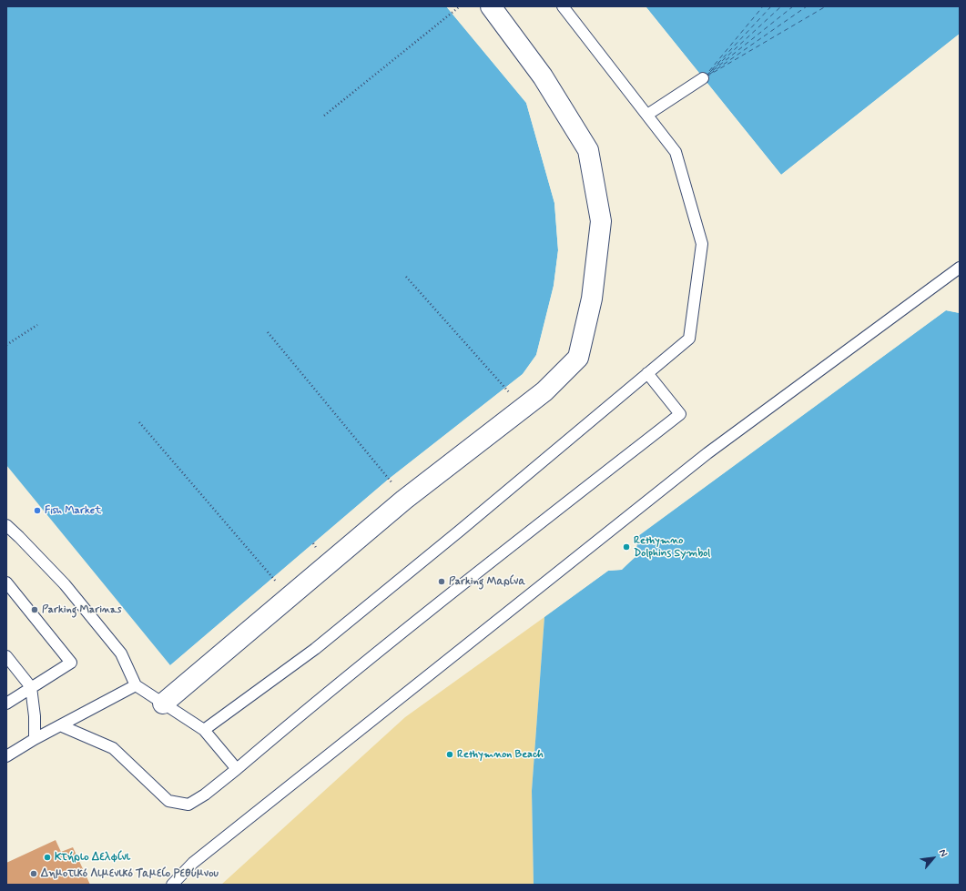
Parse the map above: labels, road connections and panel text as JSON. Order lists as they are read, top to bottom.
{
  "places": [
    "Fish Market",
    "Rethymno Dolphins Symbol",
    "Parking Μαρίνα",
    "Parking Marinas",
    "Rethymnon Beach",
    "Κτήριο Δελφίνι",
    "Δημοτικό Λιμενικό Ταμείο Ρεθύμνου"
  ],
  "north": "top right"
}
